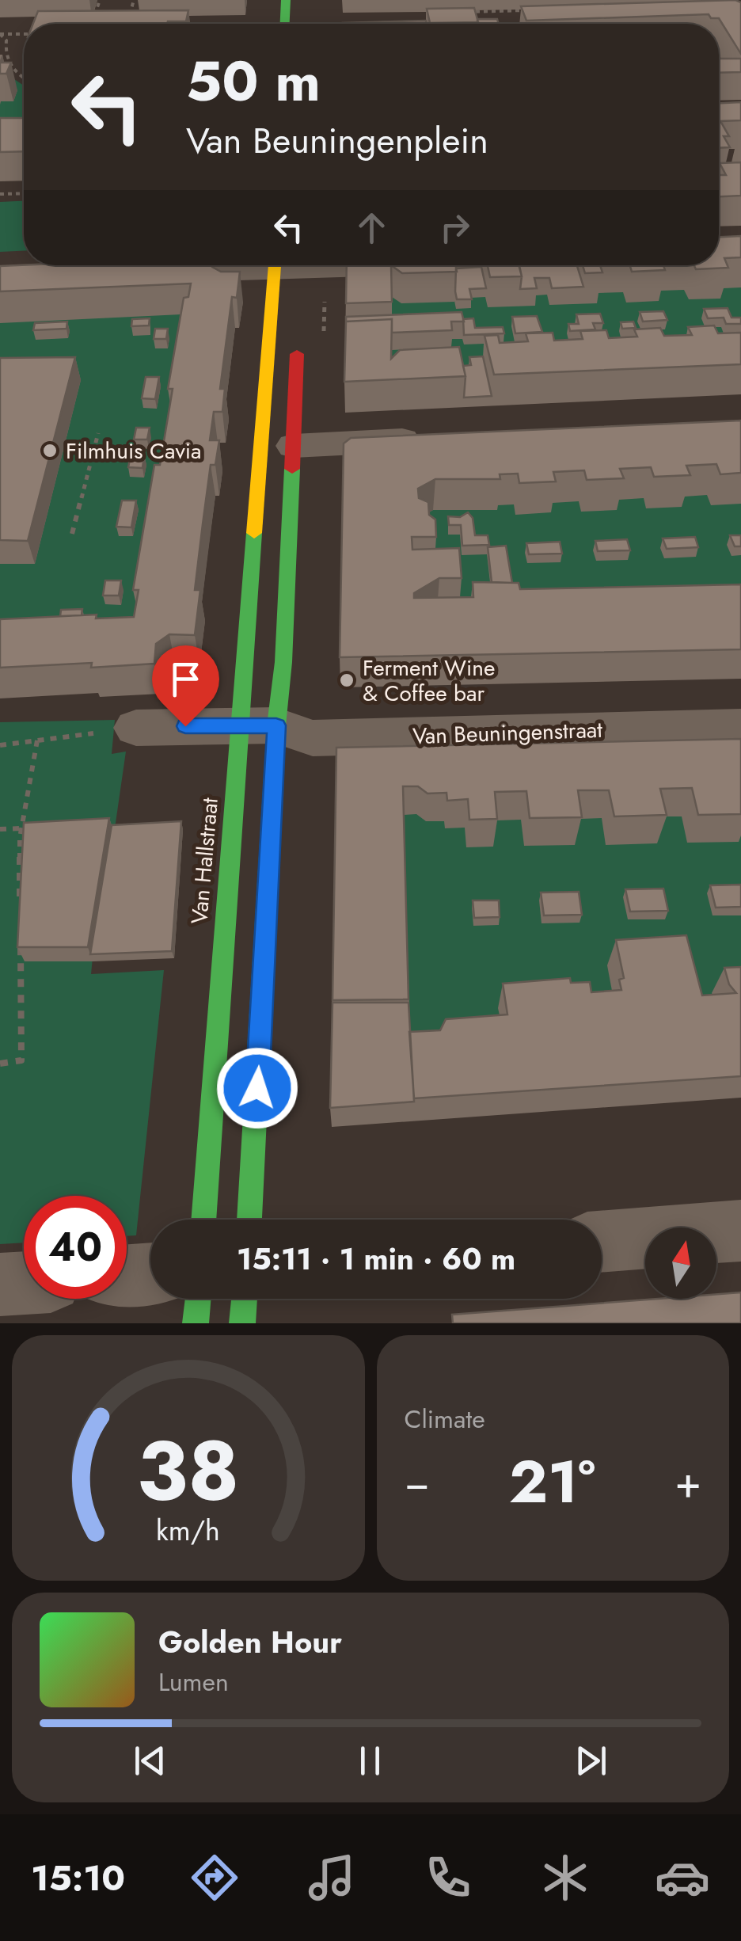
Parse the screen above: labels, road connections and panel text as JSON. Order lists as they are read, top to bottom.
{
  "streets": {
    "street": ["Van Beuningenstraat", "Van Hallstraat"]
  },
  "crossings": [
    ["Van Beuningenstraat", "Van Hallstraat"]
  ],
  "places": ["Filmhuis Cavia", "Ferment Wine & Coffee bar"],
  "north": "top",
  "page": {
    "turn": ["50 m", "Van Beuningenplein"],
    "limit": "40",
    "trip": "15:11 · 1 min · 60 m",
    "tile": "Climate",
    "heat": ["−", "21°", "+"],
    "song": ["Golden Hour", "Lumen"],
    "tabs": "15:10",
    "gauge": ["38", "km/h"]
  }
}
